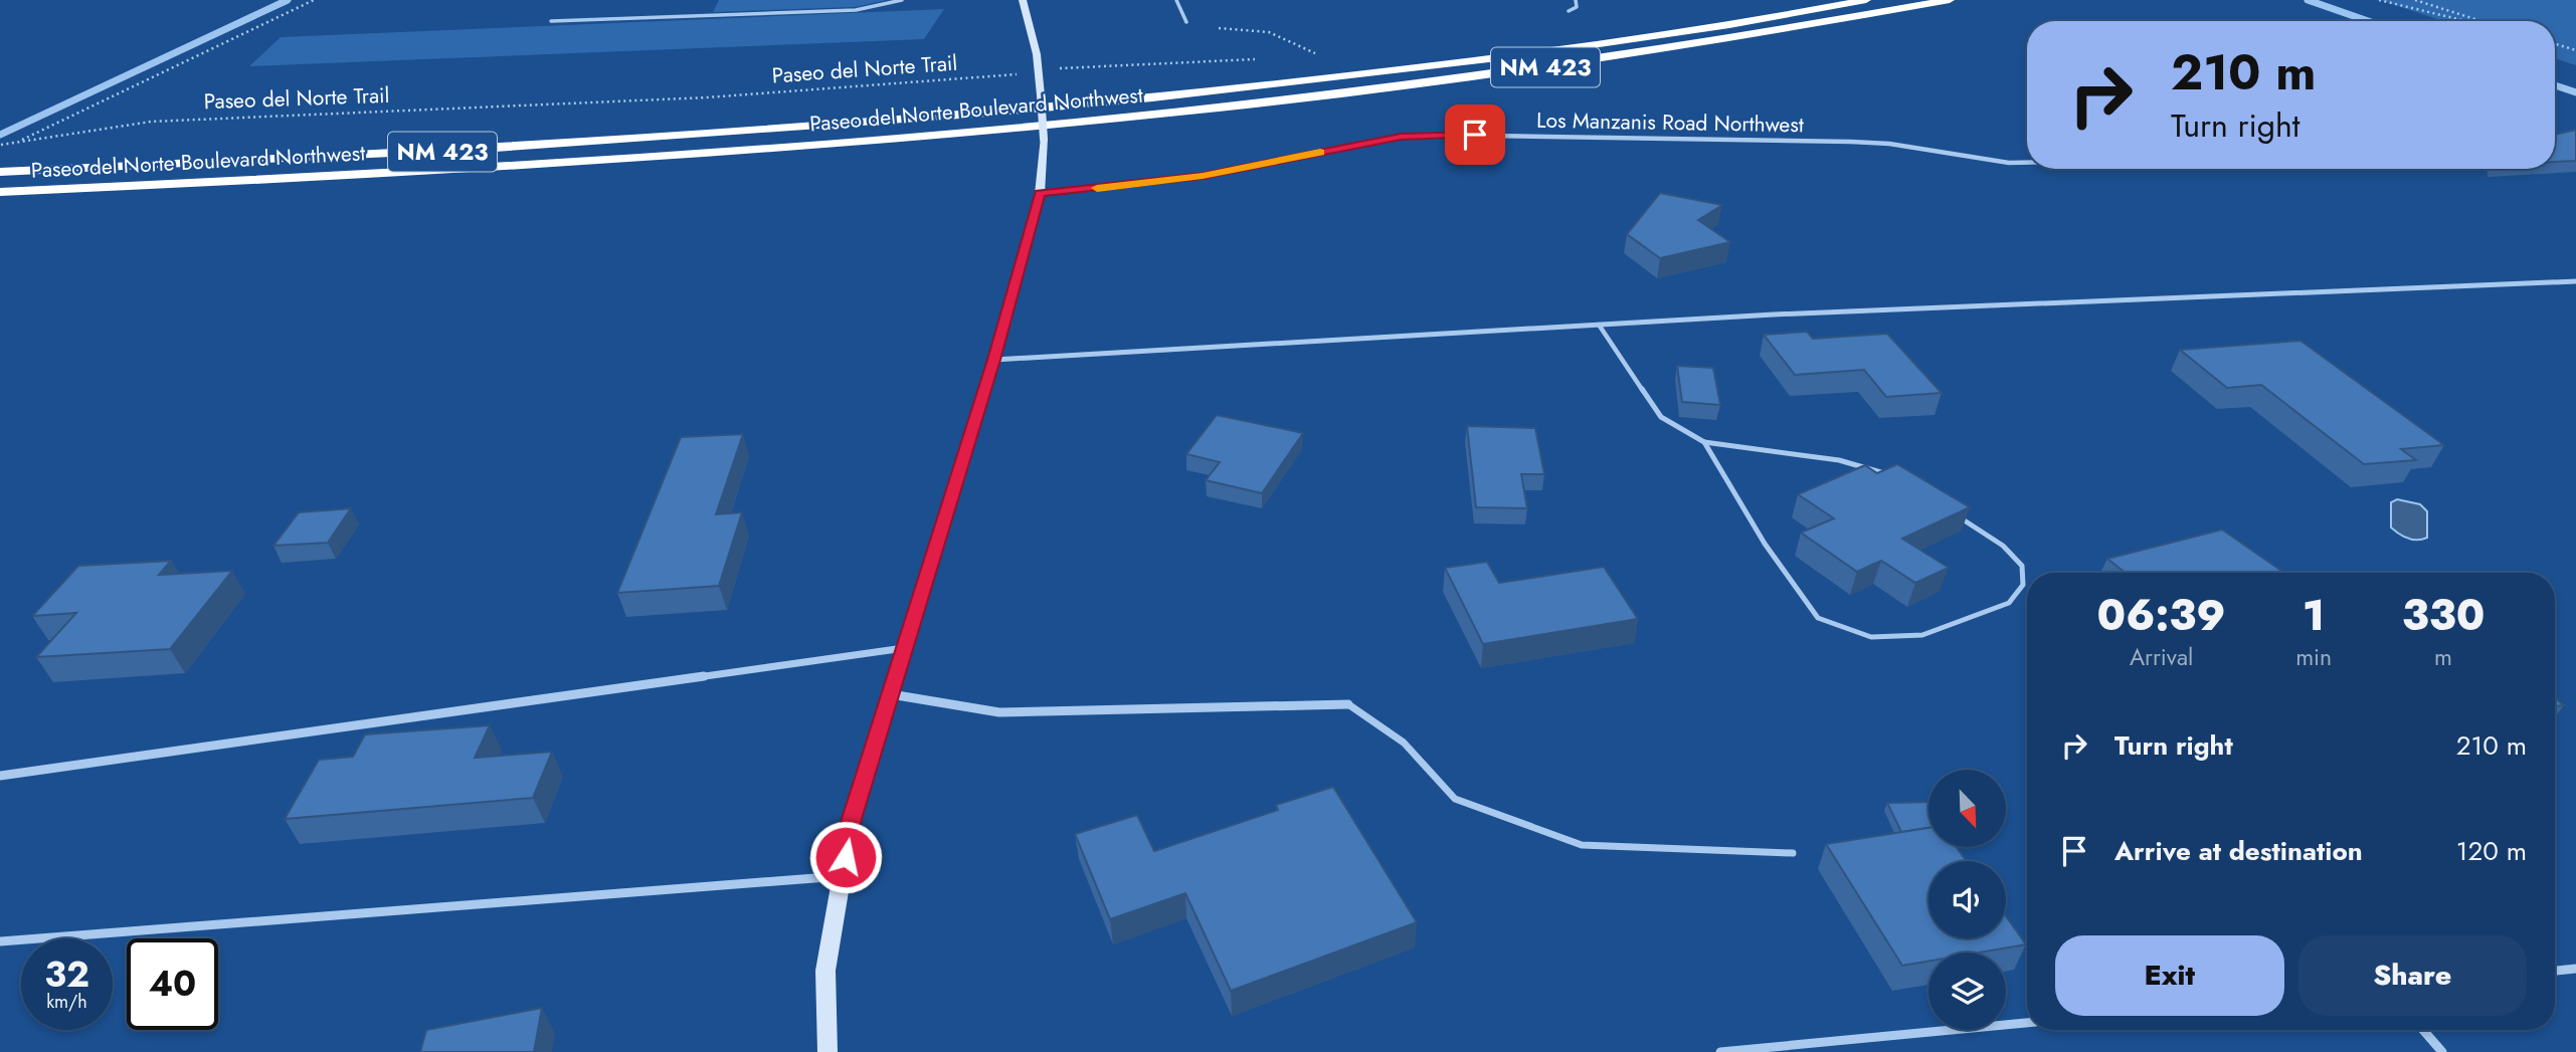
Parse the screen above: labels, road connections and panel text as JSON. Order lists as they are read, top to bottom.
{
  "streets": {
    "highway": ["NM 423", "Paseo del Norte Boulevard Northwest"],
    "street": ["Los Manzanis Road Northwest"],
    "path": ["Paseo del Norte Trail"]
  },
  "north": "bottom right",
  "page": {
    "turn": ["210 m", "Turn right"],
    "eta": [
      "06:39",
      "Arrival",
      "1",
      "min",
      "330",
      "m"
    ],
    "list": [
      {
        "name": "Turn right",
        "value": "210 m"
      },
      {
        "name": "Arrive at destination",
        "value": "120 m"
      }
    ],
    "buttons": ["Exit", "Share"],
    "speed": "32 km/h",
    "limit": "40"
  }
}
